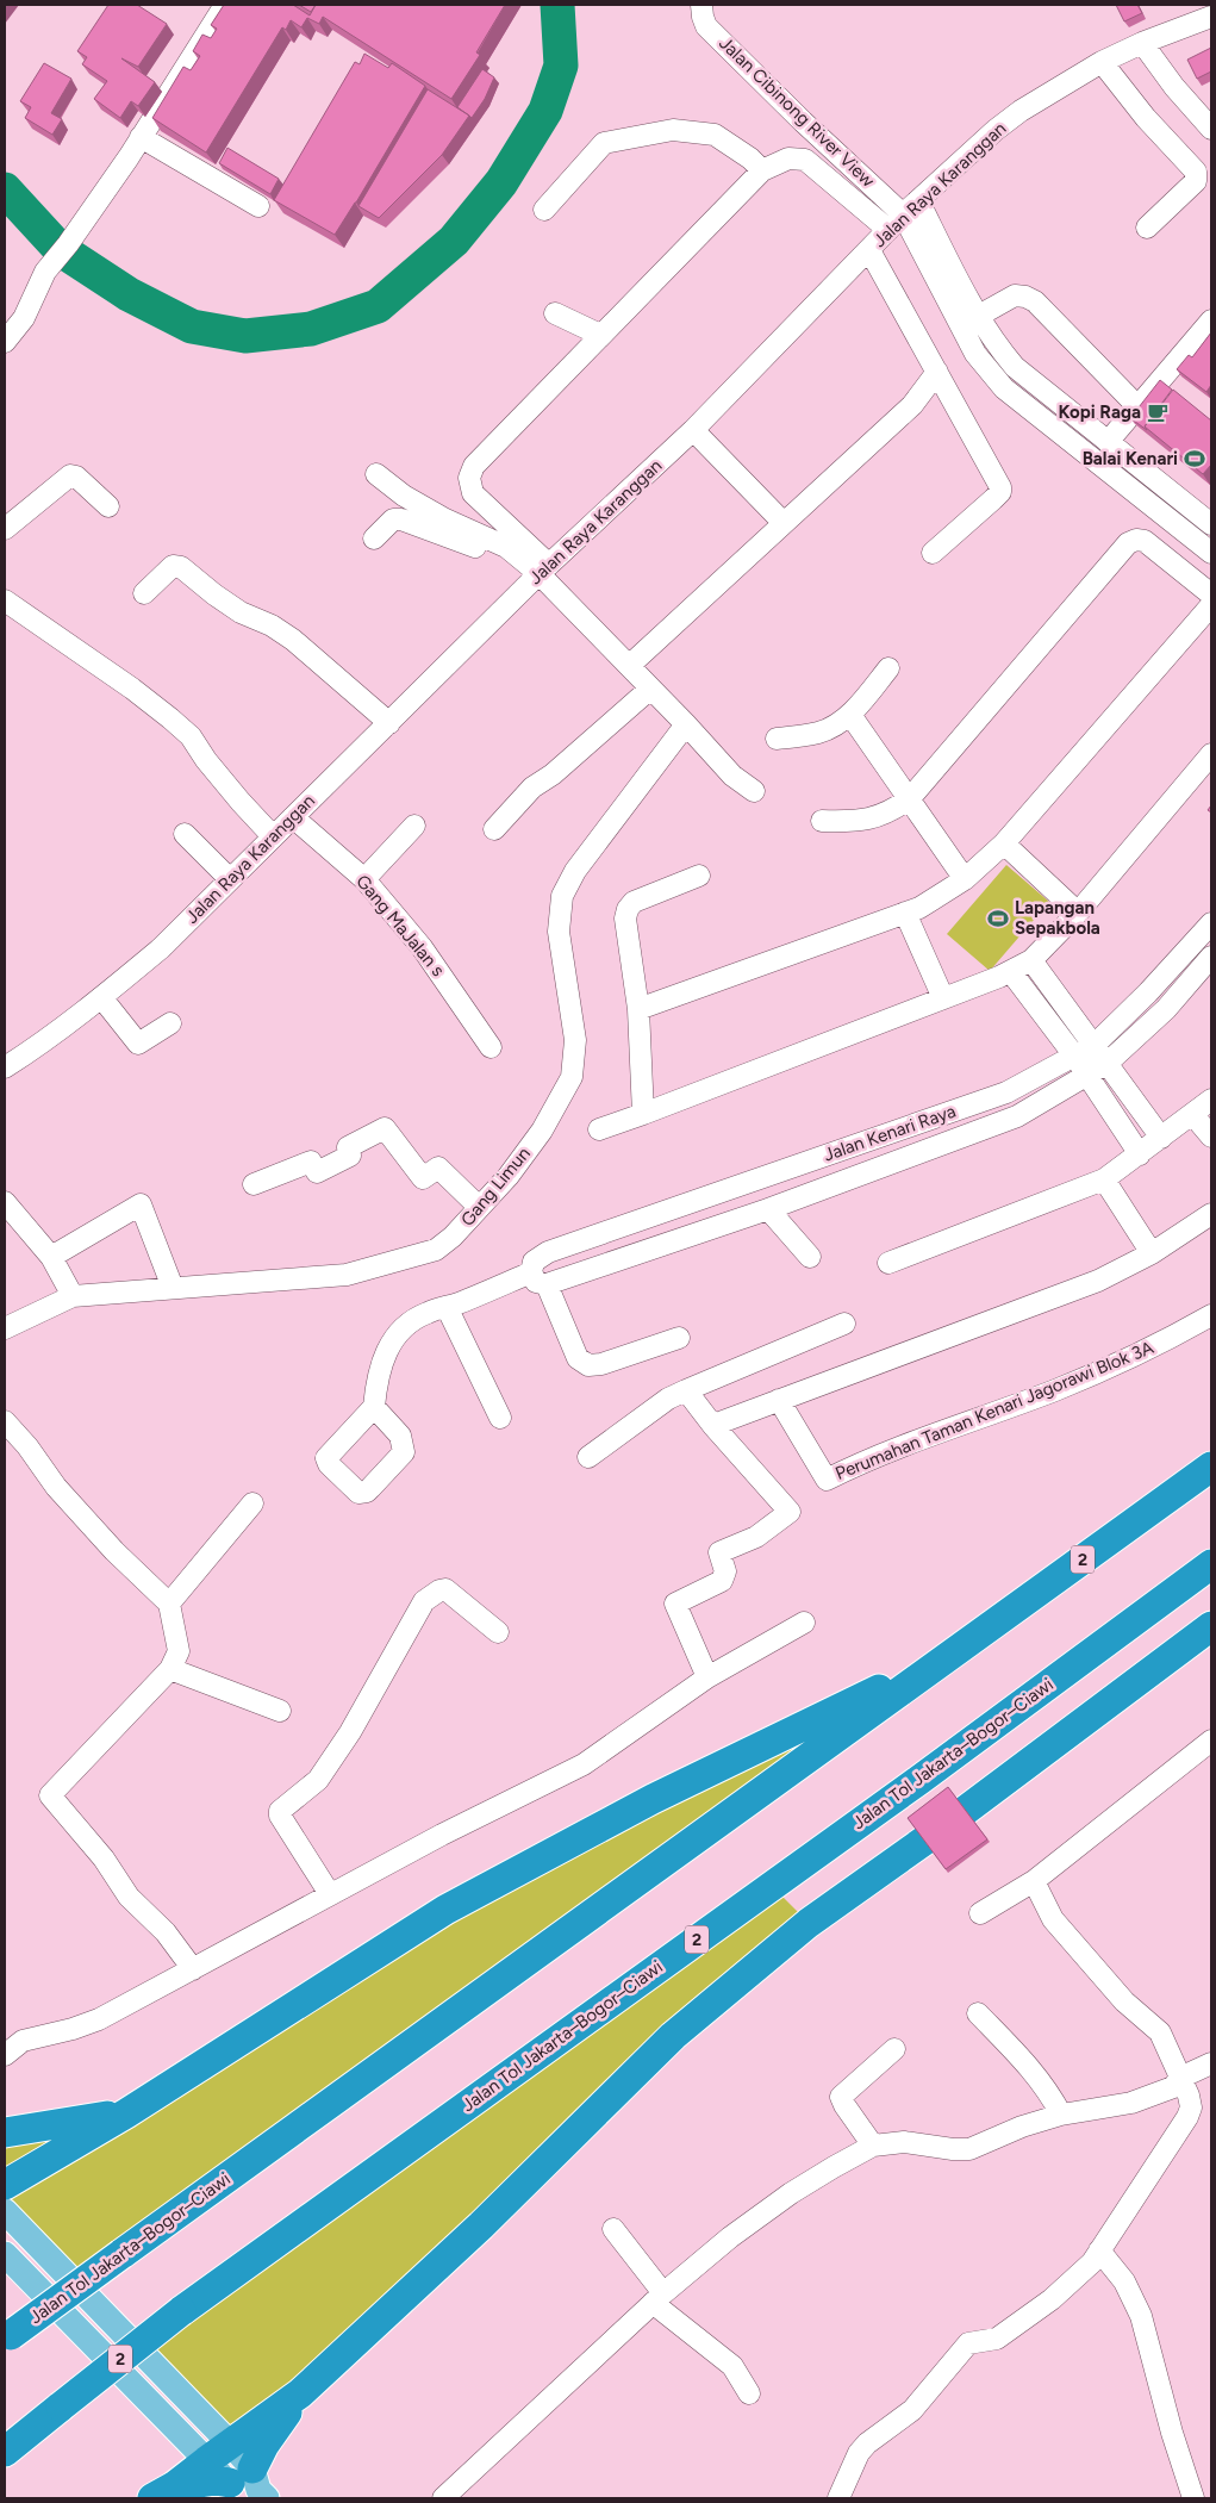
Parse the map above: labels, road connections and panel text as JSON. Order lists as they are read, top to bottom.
{
  "streets": {
    "highway": ["2", "Jalan Tol Jakarta–Bogor–Ciawi"],
    "street": [
      "Jalan Cibinong River View",
      "Jalan Raya Karanggan",
      "Gang MaJalan s",
      "Jalan Kenari Raya",
      "Gang Limun",
      "Perumahan Taman Kenari Jagorawi Blok 3A"
    ]
  },
  "crossings": [
    ["Jalan Cibinong River View", "Jalan Raya Karanggan"],
    ["Jalan Raya Karanggan", "Gang MaJalan s"]
  ],
  "places": {
    "cafe": ["Kopi Raga"],
    "sports": ["Balai Kenari", "Lapangan Sepakbola"]
  }
}
